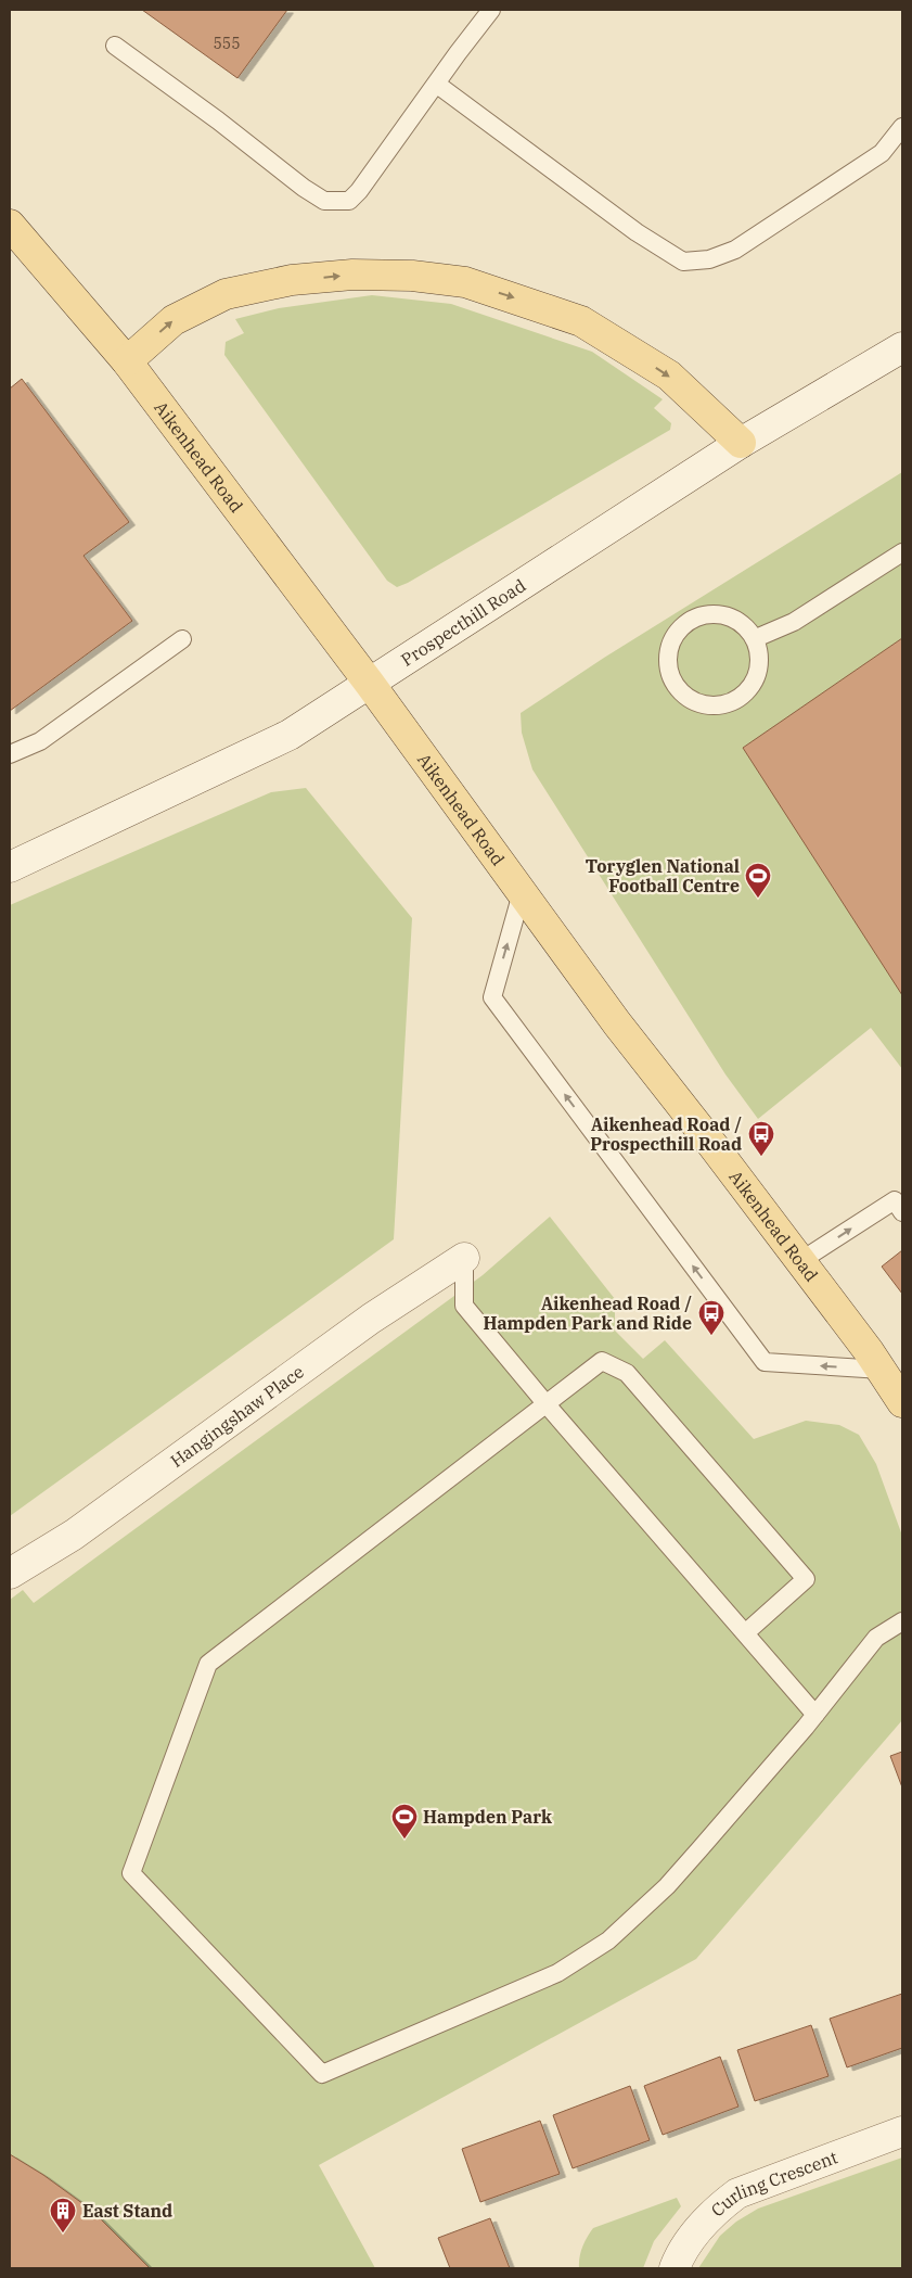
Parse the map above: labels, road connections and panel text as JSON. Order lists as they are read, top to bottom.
{
  "streets": {
    "main road": [
      "Aikenhead Road",
      "Prospecthill Road",
      "Hangingshaw Place",
      "Curling Crescent"
    ]
  },
  "crossings": [
    ["Aikenhead Road", "Prospecthill Road"]
  ],
  "places": {
    "sports": ["Toryglen National Football Centre", "Hampden Park"],
    "bus stop": ["Aikenhead Road / Prospecthill Road", "Aikenhead Road / Hampden Park and Ride"],
    "building": ["East Stand"]
  },
  "house_numbers": ["555"]
}
